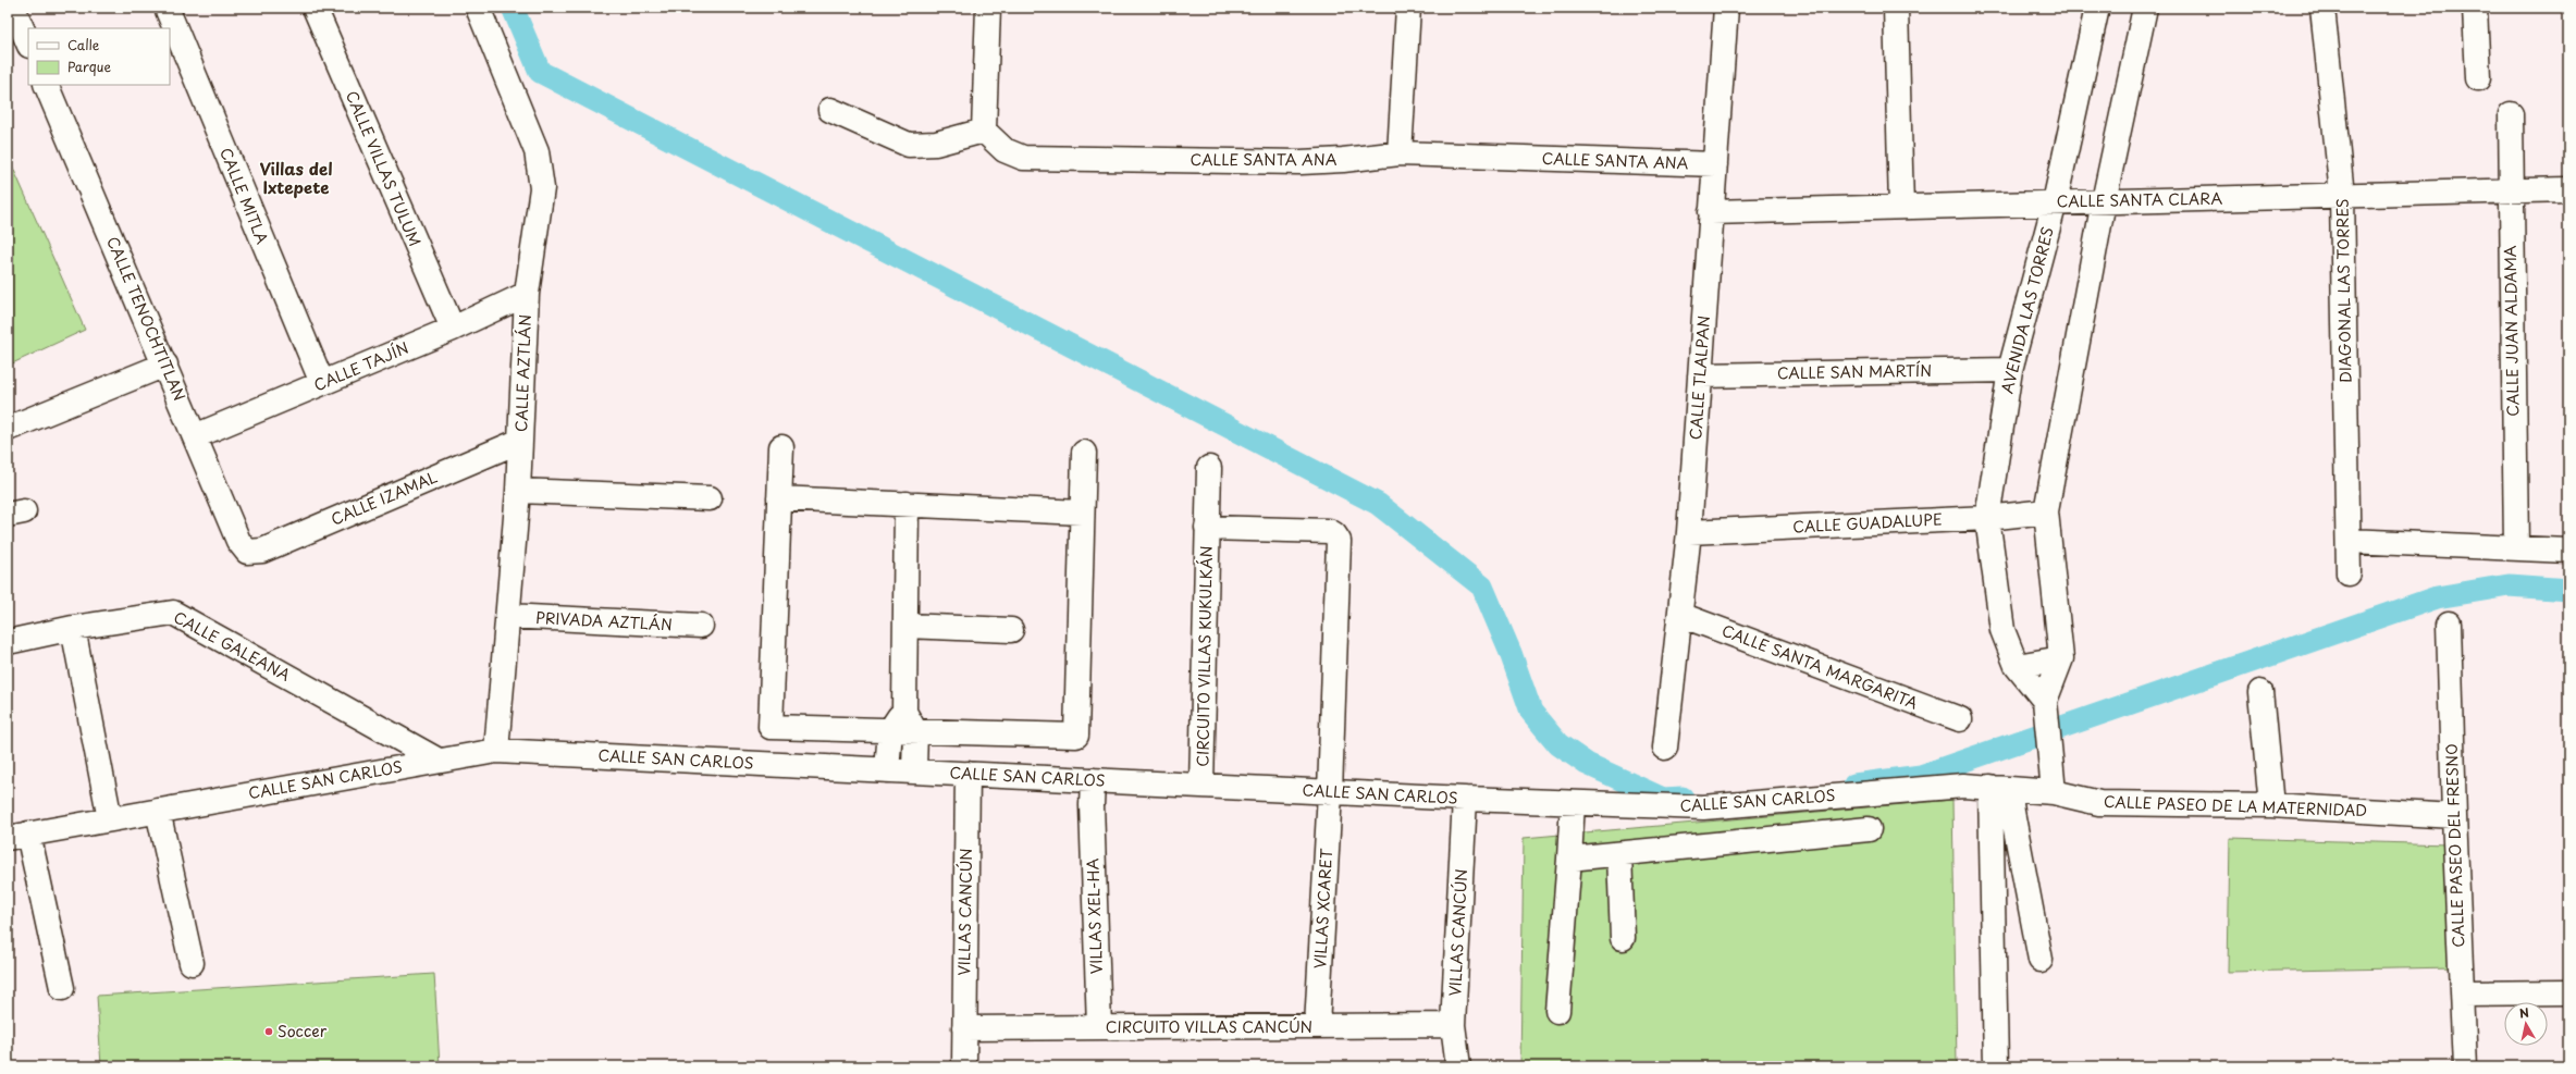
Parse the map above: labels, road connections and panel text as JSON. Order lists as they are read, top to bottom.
{
  "streets": {
    "street": [
      "CALLE SANTA ANA",
      "CALLE VILLAS TULUM",
      "CALLE MITLA",
      "CALLE SANTA CLARA",
      "DIAGONAL LAS TORRES",
      "AVENIDA LAS TORRES",
      "CALLE TENOCHTITLAN",
      "CALLE JUAN ALDAMA",
      "CALLE TAJÍN",
      "CALLE SAN MARTÍN",
      "CALLE AZTLÁN",
      "CALLE TLALPAN",
      "CALLE IZAMAL",
      "CALLE GUADALUPE",
      "PRIVADA AZTLÁN",
      "CALLE GALEANA",
      "CIRCUITO VILLAS KUKULKÁN",
      "CALLE SANTA MARGARITA",
      "CALLE SAN CARLOS",
      "CALLE PASEO DE LA MATERNIDAD",
      "CALLE PASEO DEL FRESNO",
      "VILLAS XCARET",
      "VILLAS CANCÚN",
      "VILLAS XEL-HA",
      "CIRCUITO VILLAS CANCÚN"
    ]
  },
  "crossings": [
    ["CALLE SANTA ANA", "CALLE TLALPAN"],
    ["CALLE VILLAS TULUM", "CALLE TAJÍN"],
    ["CALLE MITLA", "CALLE TAJÍN"],
    ["CALLE SANTA CLARA", "DIAGONAL LAS TORRES"],
    ["CALLE SANTA CLARA", "AVENIDA LAS TORRES"],
    ["CALLE SANTA CLARA", "CALLE JUAN ALDAMA"],
    ["CALLE SANTA CLARA", "CALLE TLALPAN"],
    ["AVENIDA LAS TORRES", "CALLE SAN MARTÍN"],
    ["AVENIDA LAS TORRES", "CALLE GUADALUPE"],
    ["CALLE TENOCHTITLAN", "CALLE TAJÍN"],
    ["CALLE TENOCHTITLAN", "CALLE IZAMAL"],
    ["CALLE TAJÍN", "CALLE AZTLÁN"],
    ["CALLE SAN MARTÍN", "CALLE TLALPAN"],
    ["CALLE AZTLÁN", "CALLE IZAMAL"],
    ["CALLE AZTLÁN", "PRIVADA AZTLÁN"],
    ["CALLE AZTLÁN", "CALLE SAN CARLOS"],
    ["CALLE TLALPAN", "CALLE GUADALUPE"],
    ["CALLE TLALPAN", "CALLE SANTA MARGARITA"],
    ["CALLE GALEANA", "CALLE SAN CARLOS"],
    ["CIRCUITO VILLAS KUKULKÁN", "CALLE SAN CARLOS"],
    ["CIRCUITO VILLAS KUKULKÁN", "VILLAS XCARET"],
    ["CALLE SAN CARLOS", "CALLE PASEO DE LA MATERNIDAD"],
    ["CALLE SAN CARLOS", "VILLAS XCARET"],
    ["CALLE SAN CARLOS", "VILLAS CANCÚN"],
    ["CALLE SAN CARLOS", "VILLAS XEL-HA"],
    ["CALLE PASEO DE LA MATERNIDAD", "CALLE PASEO DEL FRESNO"],
    ["VILLAS XCARET", "CIRCUITO VILLAS CANCÚN"],
    ["VILLAS CANCÚN", "CIRCUITO VILLAS CANCÚN"],
    ["VILLAS XEL-HA", "CIRCUITO VILLAS CANCÚN"]
  ],
  "districts": ["Villas del Ixtepete"],
  "places": ["Soccer"],
  "legend": ["Calle", "Parque"],
  "north": "top"
}
